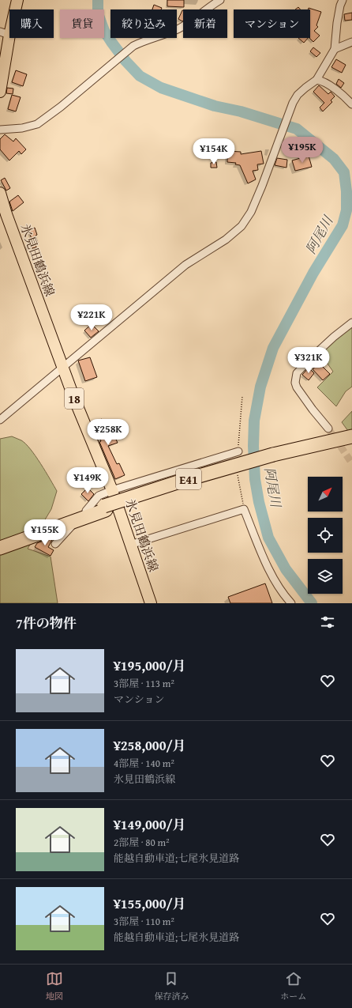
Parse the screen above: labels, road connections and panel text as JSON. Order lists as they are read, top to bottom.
{
  "streets": {
    "highway": ["E41"],
    "main road": ["氷見田鶴浜線", "18"]
  },
  "water": ["阿尾川"],
  "north": "top right",
  "page": {
    "chip": [
      "購入",
      "賃貸",
      "絞り込み",
      "新着",
      "マンション"
    ],
    "price": [
      "¥195K",
      "¥154K",
      "¥221K",
      "¥321K",
      "¥258K",
      "¥149K",
      "¥155K"
    ],
    "heading": "7件の物件",
    "list": [
      {
        "name": "¥195,000/月",
        "note": "3部屋 · 113 m² · マンション"
      },
      {
        "name": "¥258,000/月",
        "note": "4部屋 · 140 m² · 氷見田鶴浜線"
      },
      {
        "name": "¥149,000/月",
        "note": "2部屋 · 80 m² · 能越自動車道;七尾氷見道路"
      },
      {
        "name": "¥155,000/月",
        "note": "3部屋 · 110 m² · 能越自動車道;七尾氷見道路"
      }
    ],
    "tabs": ["地図", "保存済み", "ホーム"]
  }
}
